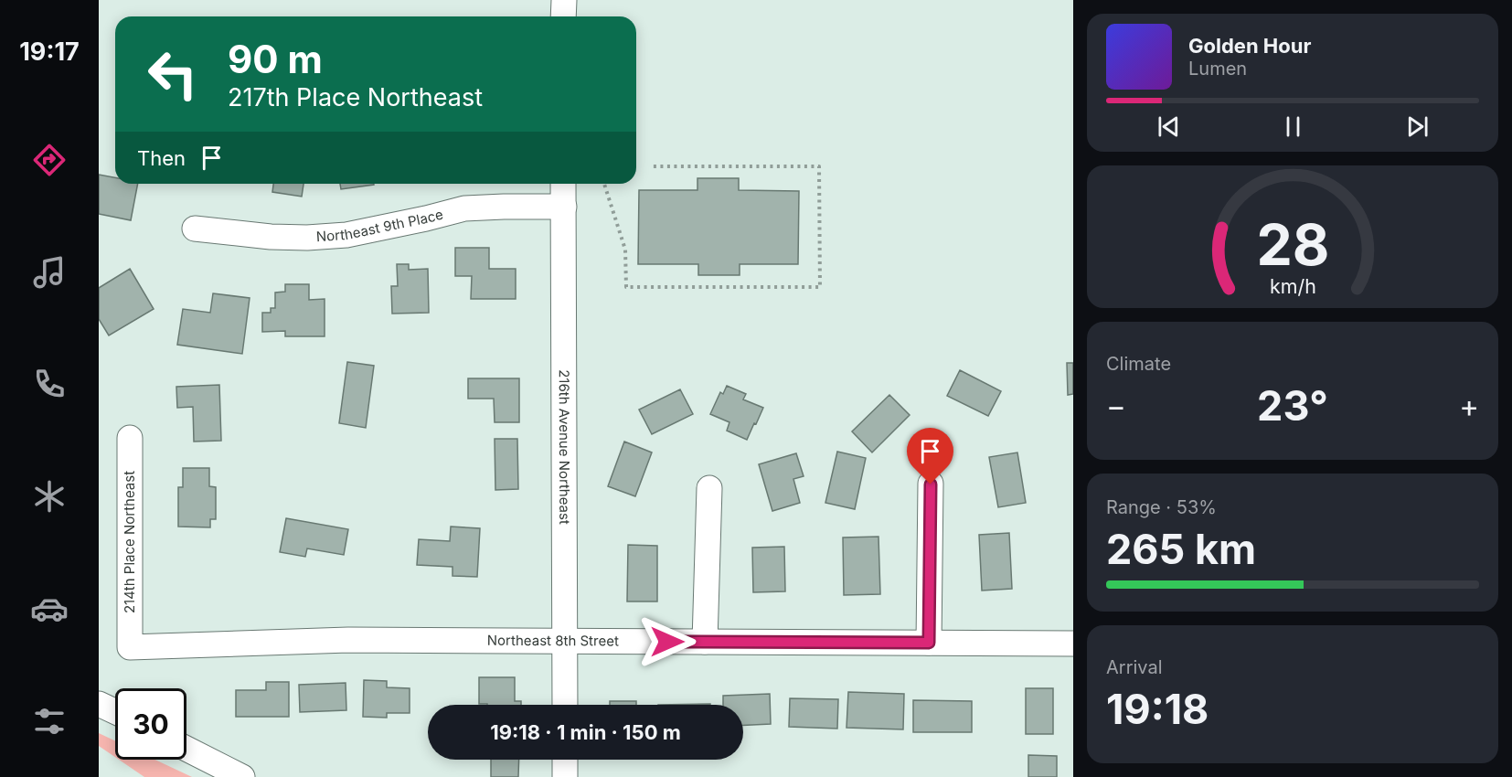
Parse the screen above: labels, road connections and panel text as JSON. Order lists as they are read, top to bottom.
{
  "streets": {
    "street": [
      "Northeast 9th Place",
      "216th Avenue Northeast",
      "214th Place Northeast",
      "Northeast 8th Street"
    ]
  },
  "crossings": [
    ["Northeast 9th Place", "216th Avenue Northeast"],
    ["216th Avenue Northeast", "Northeast 8th Street"],
    ["214th Place Northeast", "Northeast 8th Street"]
  ],
  "page": {
    "tabs": "19:17",
    "turn": ["90 m", "217th Place Northeast"],
    "song": ["Golden Hour", "Lumen"],
    "then": "Then",
    "tile": [
      "Climate",
      ["Range · 53%", "265 km"],
      ["Arrival", "19:18"]
    ],
    "heat": ["−", "23°", "+"],
    "limit": "30",
    "trip": "19:18 · 1 min · 150 m",
    "gauge": ["28", "km/h"]
  }
}
